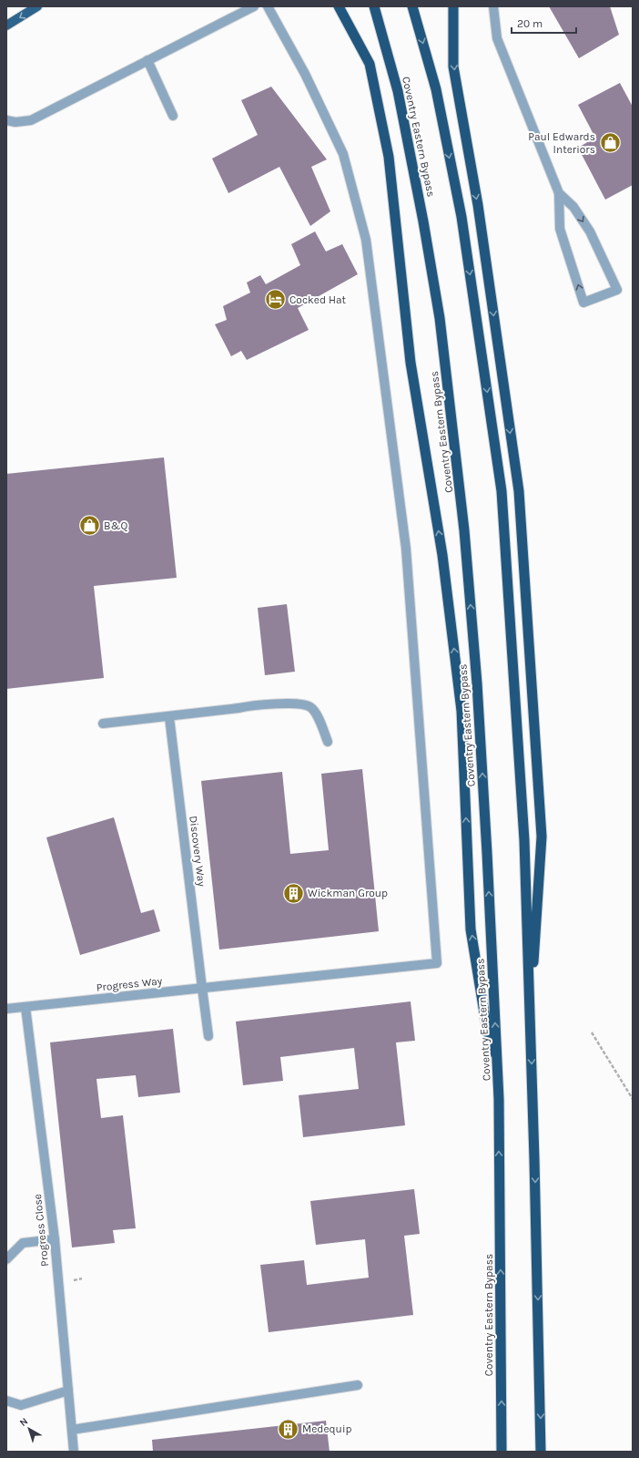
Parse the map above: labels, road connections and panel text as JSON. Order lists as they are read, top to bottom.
{
  "streets": {
    "highway": ["Coventry Eastern Bypass"],
    "street": ["Discovery Way", "Progress Way", "Progress Close"]
  },
  "crossings": [
    ["Discovery Way", "Progress Way"],
    ["Progress Way", "Progress Close"]
  ],
  "places": {
    "shop": ["Paul Edwards Interiors", "B&Q"],
    "hotel": ["Cocked Hat"],
    "building": ["Wickman Group", "Medequip"]
  },
  "scale_bar": "20 m",
  "north": "top left"
}
